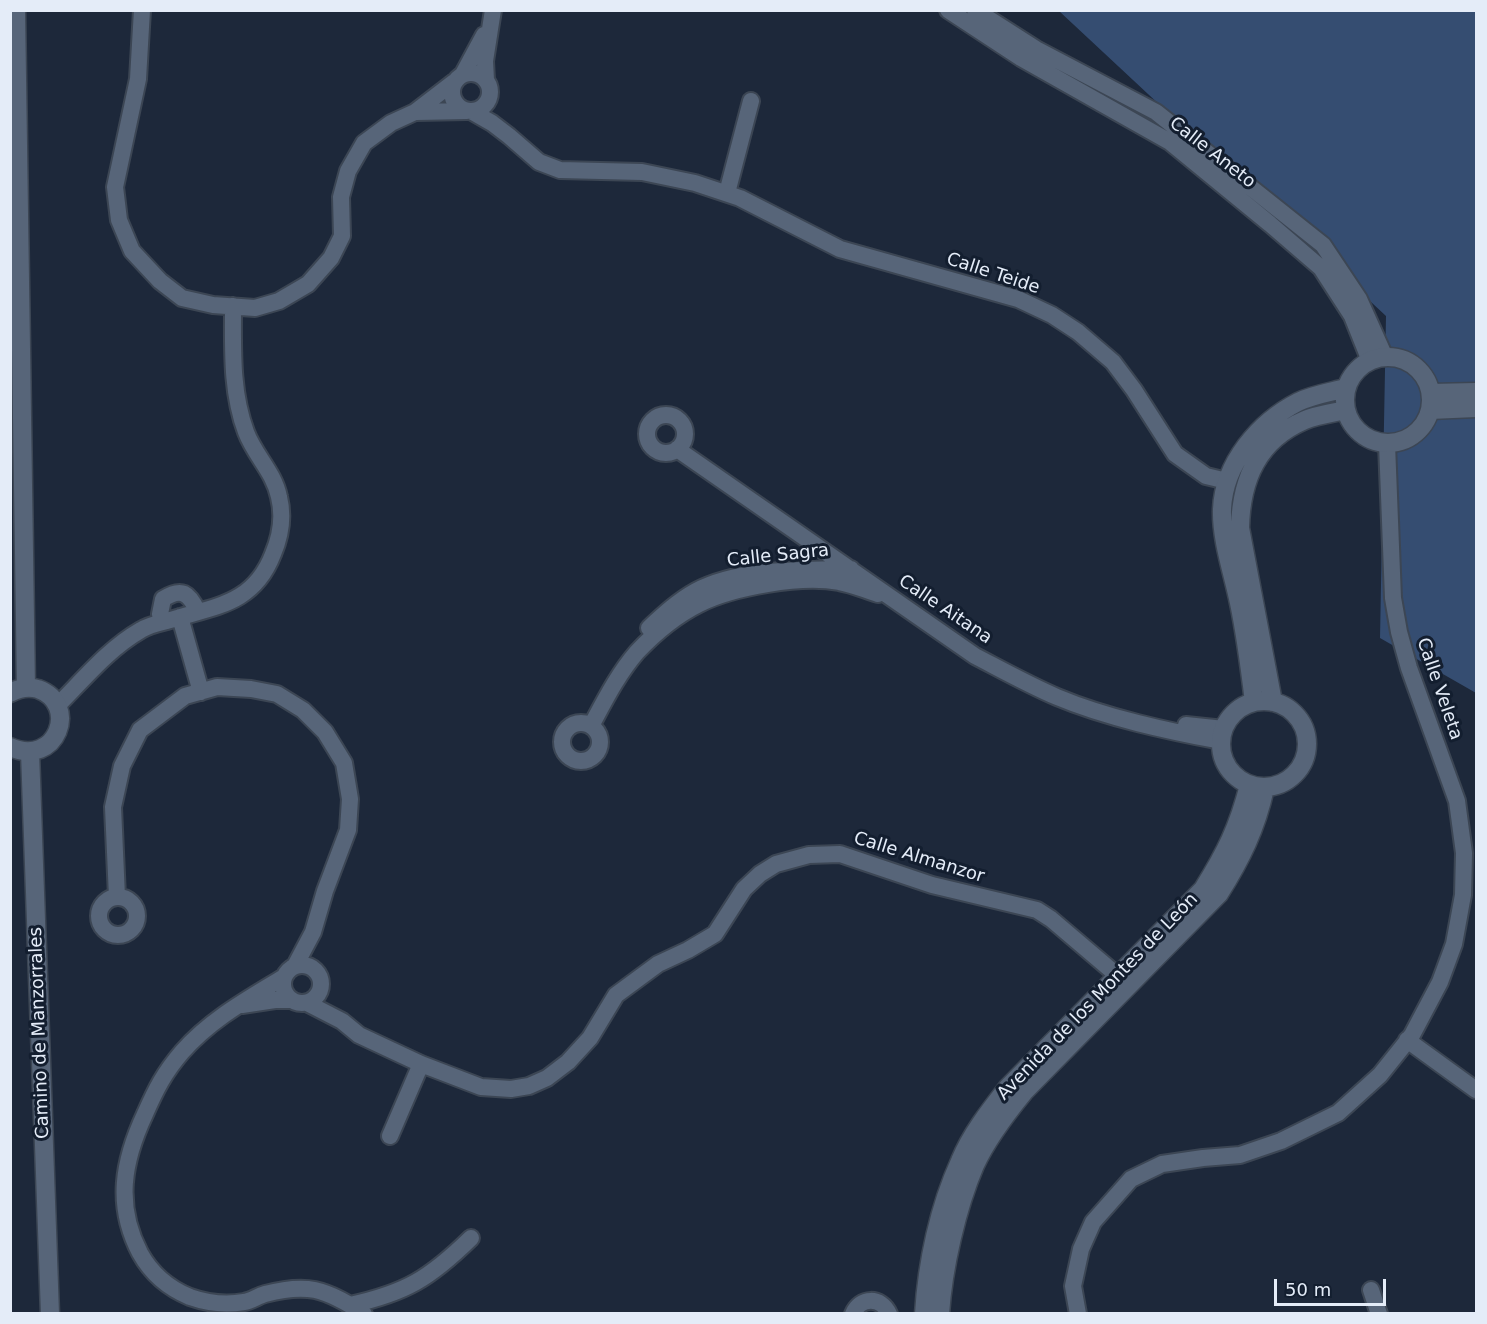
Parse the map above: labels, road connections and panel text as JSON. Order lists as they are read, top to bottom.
{
  "streets": {
    "street": [
      "Calle Aneto",
      "Calle Teide",
      "Calle Sagra",
      "Calle Aitana",
      "Calle Veleta",
      "Calle Almanzor",
      "Avenida de los Montes de León",
      "Camino de Manzorrales"
    ]
  },
  "crossings": [
    ["Calle Aneto", "Calle Veleta"],
    ["Calle Sagra", "Calle Aitana"],
    ["Calle Aitana", "Avenida de los Montes de León"],
    ["Calle Almanzor", "Avenida de los Montes de León"]
  ],
  "scale_bar": "50 m"
}
